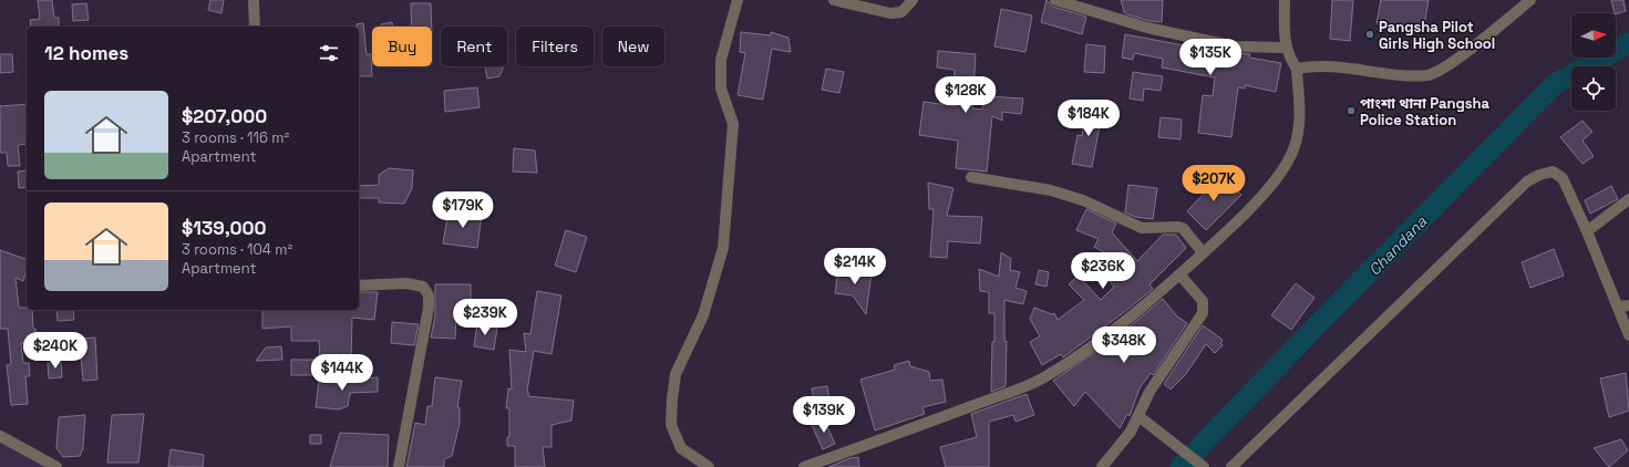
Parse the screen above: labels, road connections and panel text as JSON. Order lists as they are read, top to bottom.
{
  "water": ["Chandana"],
  "places": ["Pangsha Pilot Girls High School", "পাংশা থানা Pangsha Police Station"],
  "north": "right",
  "page": {
    "chip": [
      "Buy",
      "Rent",
      "Filters",
      "New"
    ],
    "heading": "12 homes",
    "price": [
      "$135K",
      "$128K",
      "$184K",
      "$207K",
      "$179K",
      "$214K",
      "$236K",
      "$239K",
      "$348K",
      "$240K",
      "$144K",
      "$139K"
    ],
    "list": [
      {
        "name": "$207,000",
        "note": "3 rooms · 116 m² · Apartment"
      },
      {
        "name": "$139,000",
        "note": "3 rooms · 104 m² · Apartment"
      }
    ]
  }
}
